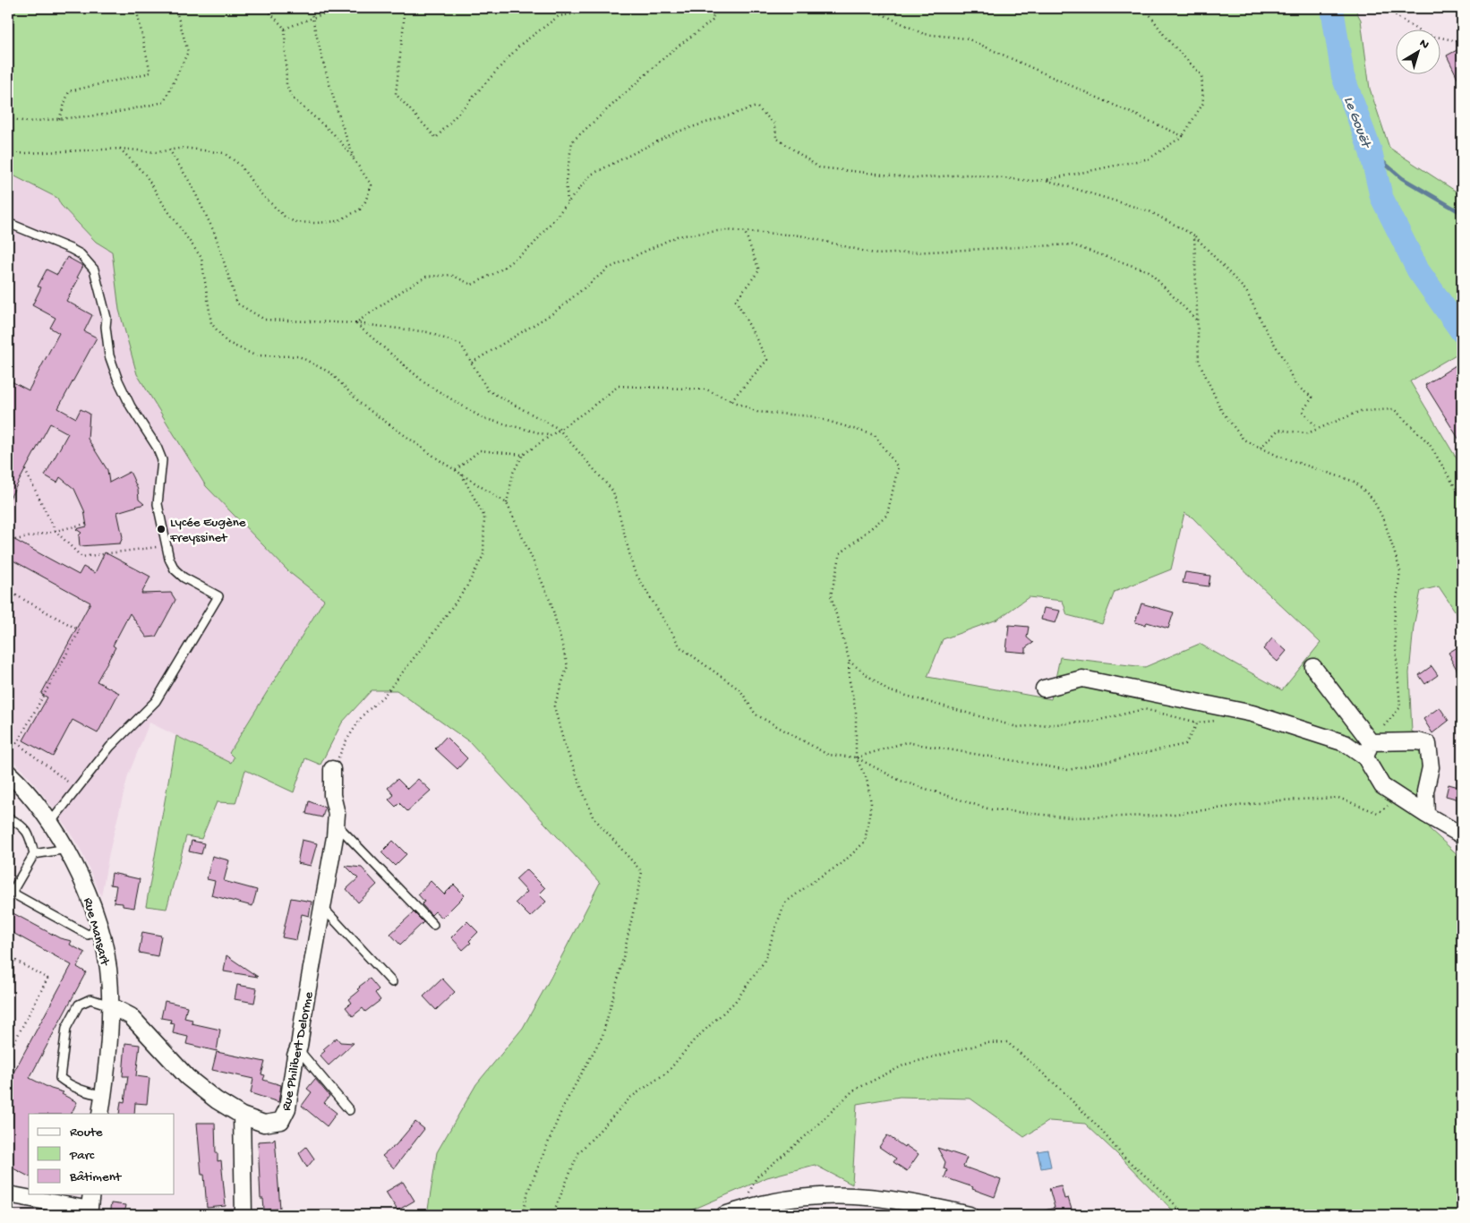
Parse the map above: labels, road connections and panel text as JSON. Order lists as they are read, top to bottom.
{
  "streets": {
    "street": ["Rue Mansart", "Rue Philibert Delorme"]
  },
  "crossings": [
    ["Rue Mansart", "Rue Philibert Delorme"]
  ],
  "water": ["Le Gouët"],
  "places": ["Lycée Eugène Freyssinet"],
  "legend": ["Route", "Parc", "Bâtiment"],
  "north": "top right"
}
